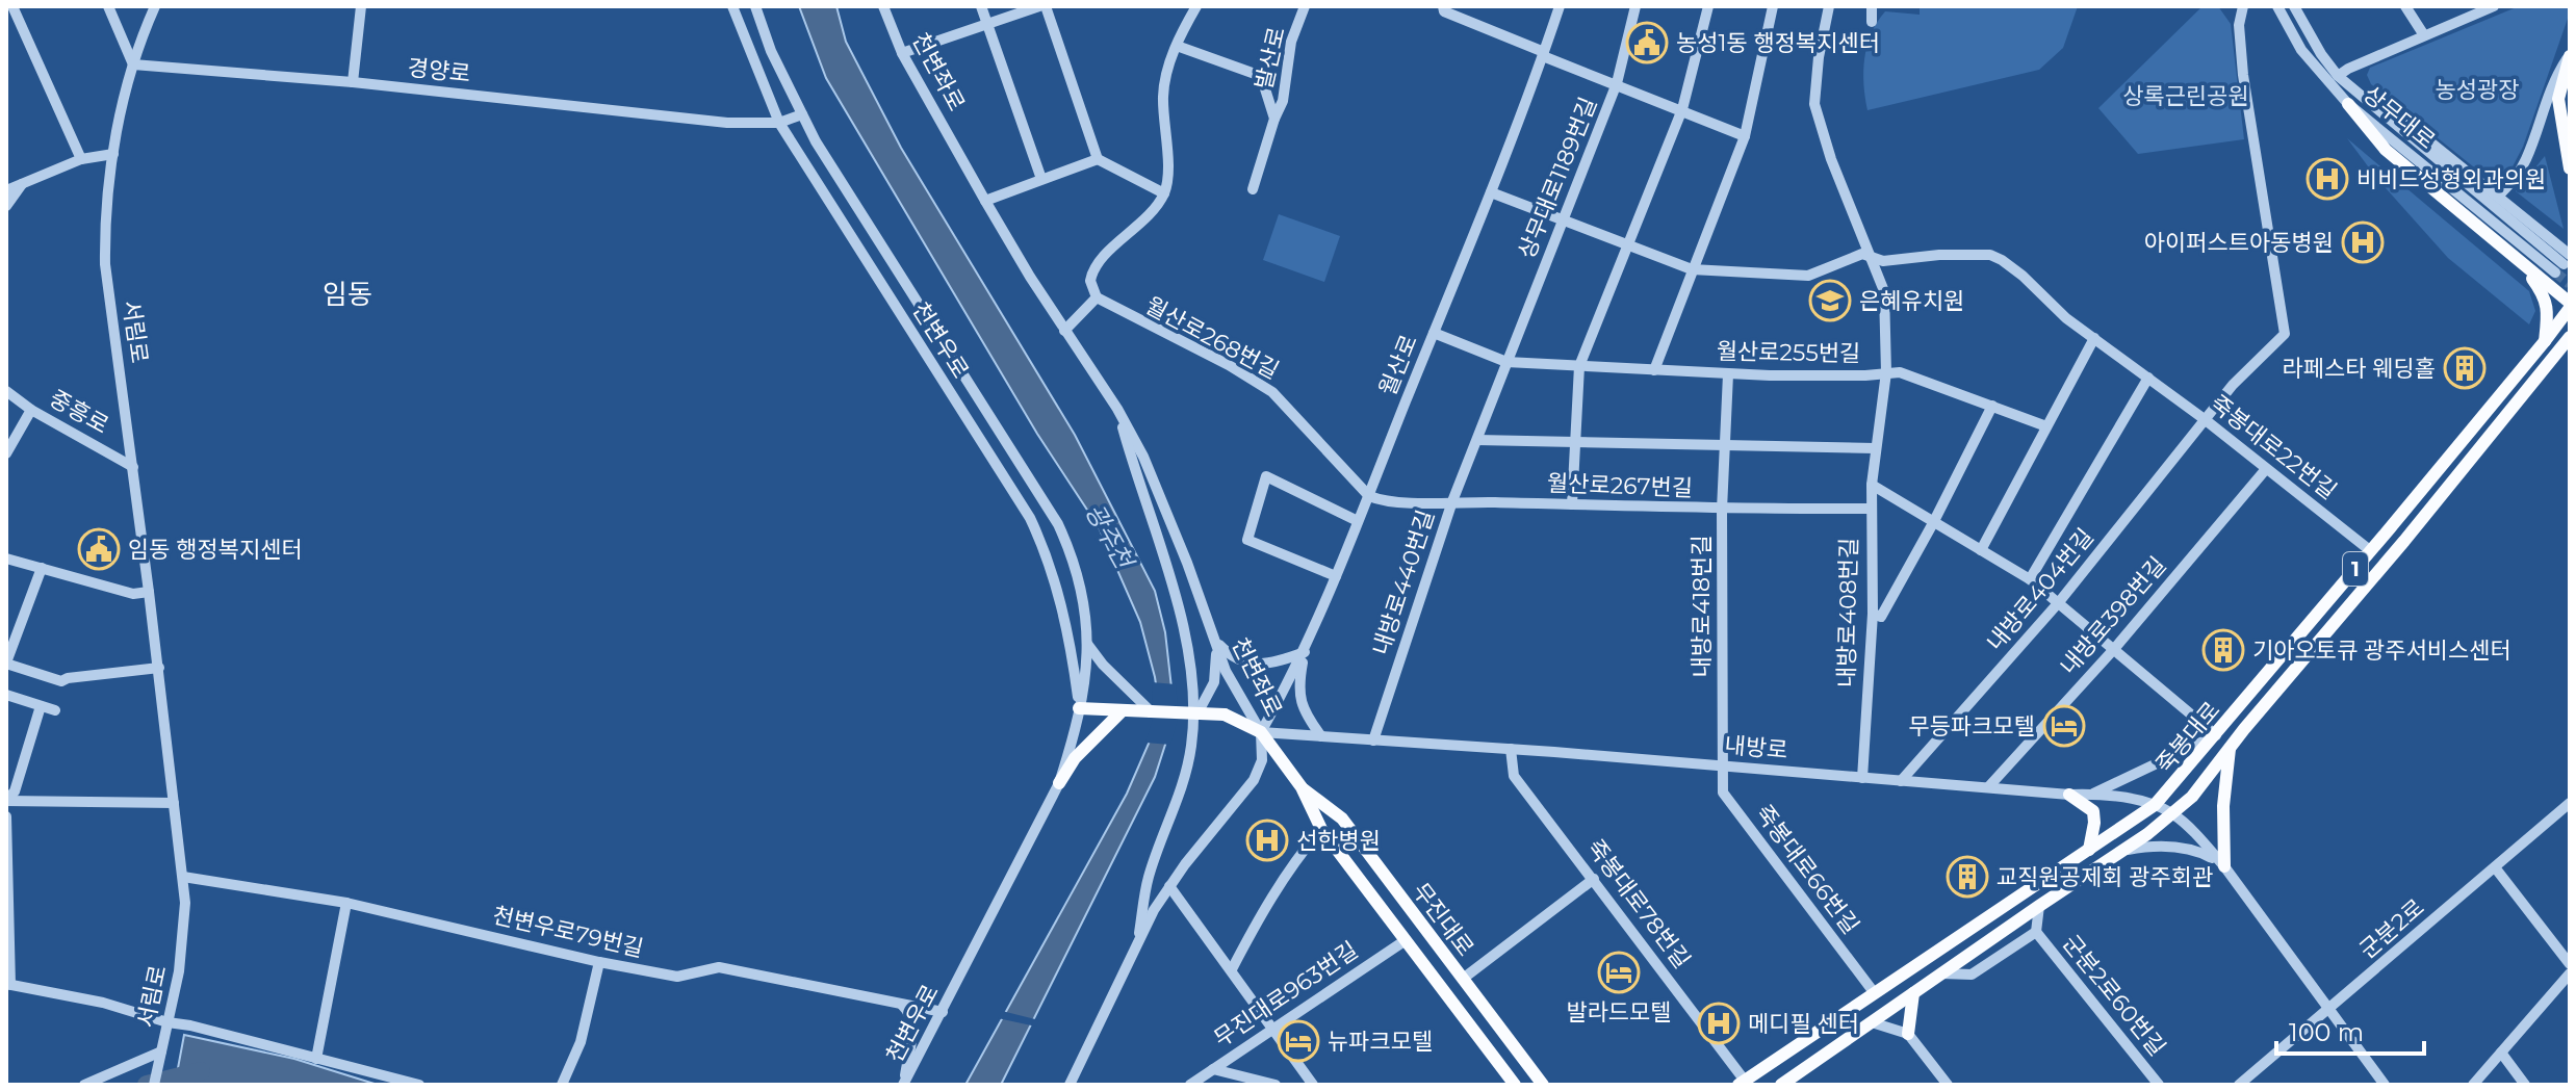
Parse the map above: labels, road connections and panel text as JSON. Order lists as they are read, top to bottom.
{
  "streets": {
    "main road": ["1", "죽봉대로", "무진대로"],
    "street": [
      "발산로",
      "경양로",
      "천변좌로",
      "상무대로",
      "상무대로1189번길",
      "서림로",
      "월산로268번길",
      "천변우로",
      "월산로255번길",
      "월산로",
      "중흥로",
      "죽봉대로22번길",
      "월산로267번길",
      "내방로440번길",
      "내방로404번길",
      "내방로418번길",
      "내방로408번길",
      "내방로398번길",
      "내방로",
      "죽봉대로66번길",
      "죽봉대로78번길",
      "군분2로",
      "천변우로79번길",
      "무진대로963번길",
      "군분2로60번길"
    ]
  },
  "crossings": [
    ["경양로", "서림로"],
    ["경양로", "천변우로"],
    ["천변좌로", "월산로"],
    ["천변좌로", "내방로"],
    ["천변좌로", "무진대로"],
    ["상무대로1189번길", "월산로255번길"],
    ["상무대로1189번길", "내방로440번길"],
    ["서림로", "중흥로"],
    ["서림로", "천변우로79번길"],
    ["월산로268번길", "월산로"],
    ["월산로268번길", "월산로267번길"],
    ["천변우로", "천변우로79번길"],
    ["월산로255번길", "월산로"],
    ["월산로255번길", "내방로440번길"],
    ["월산로255번길", "내방로418번길"],
    ["월산로255번길", "내방로408번길"],
    ["월산로", "월산로267번길"],
    ["월산로", "내방로"],
    ["월산로", "무진대로"],
    ["죽봉대로22번길", "내방로404번길"],
    ["죽봉대로22번길", "내방로408번길"],
    ["죽봉대로22번길", "내방로398번길"],
    ["죽봉대로22번길", "죽봉대로"],
    ["월산로267번길", "내방로440번길"],
    ["월산로267번길", "내방로418번길"],
    ["월산로267번길", "내방로408번길"],
    ["내방로440번길", "내방로"],
    ["내방로404번길", "내방로"],
    ["내방로418번길", "내방로"],
    ["내방로418번길", "죽봉대로66번길"],
    ["내방로408번길", "내방로"],
    ["내방로398번길", "내방로"],
    ["죽봉대로", "내방로"],
    ["죽봉대로", "죽봉대로66번길"],
    ["죽봉대로", "죽봉대로78번길"],
    ["내방로", "죽봉대로66번길"],
    ["내방로", "죽봉대로78번길"],
    ["내방로", "무진대로"],
    ["무진대로", "무진대로963번길"]
  ],
  "districts": ["임동"],
  "water": ["광주천"],
  "parks": ["농성광장", "상록근린공원"],
  "places": {
    "public building": ["농성1동 행정복지센터", "임동 행정복지센터"],
    "hospital": [
      "비비드성형외과의원",
      "아이퍼스트아동병원",
      "선한병원",
      "메디필 센터"
    ],
    "school or university": ["은혜유치원"],
    "building": ["라페스타 웨딩홀", "기아오토큐 광주서비스센터", "교직원공제회 광주회관"],
    "hotel": ["무등파크모텔", "발라드모텔", "뉴파크모텔"]
  },
  "scale_bar": "100 m"
}
